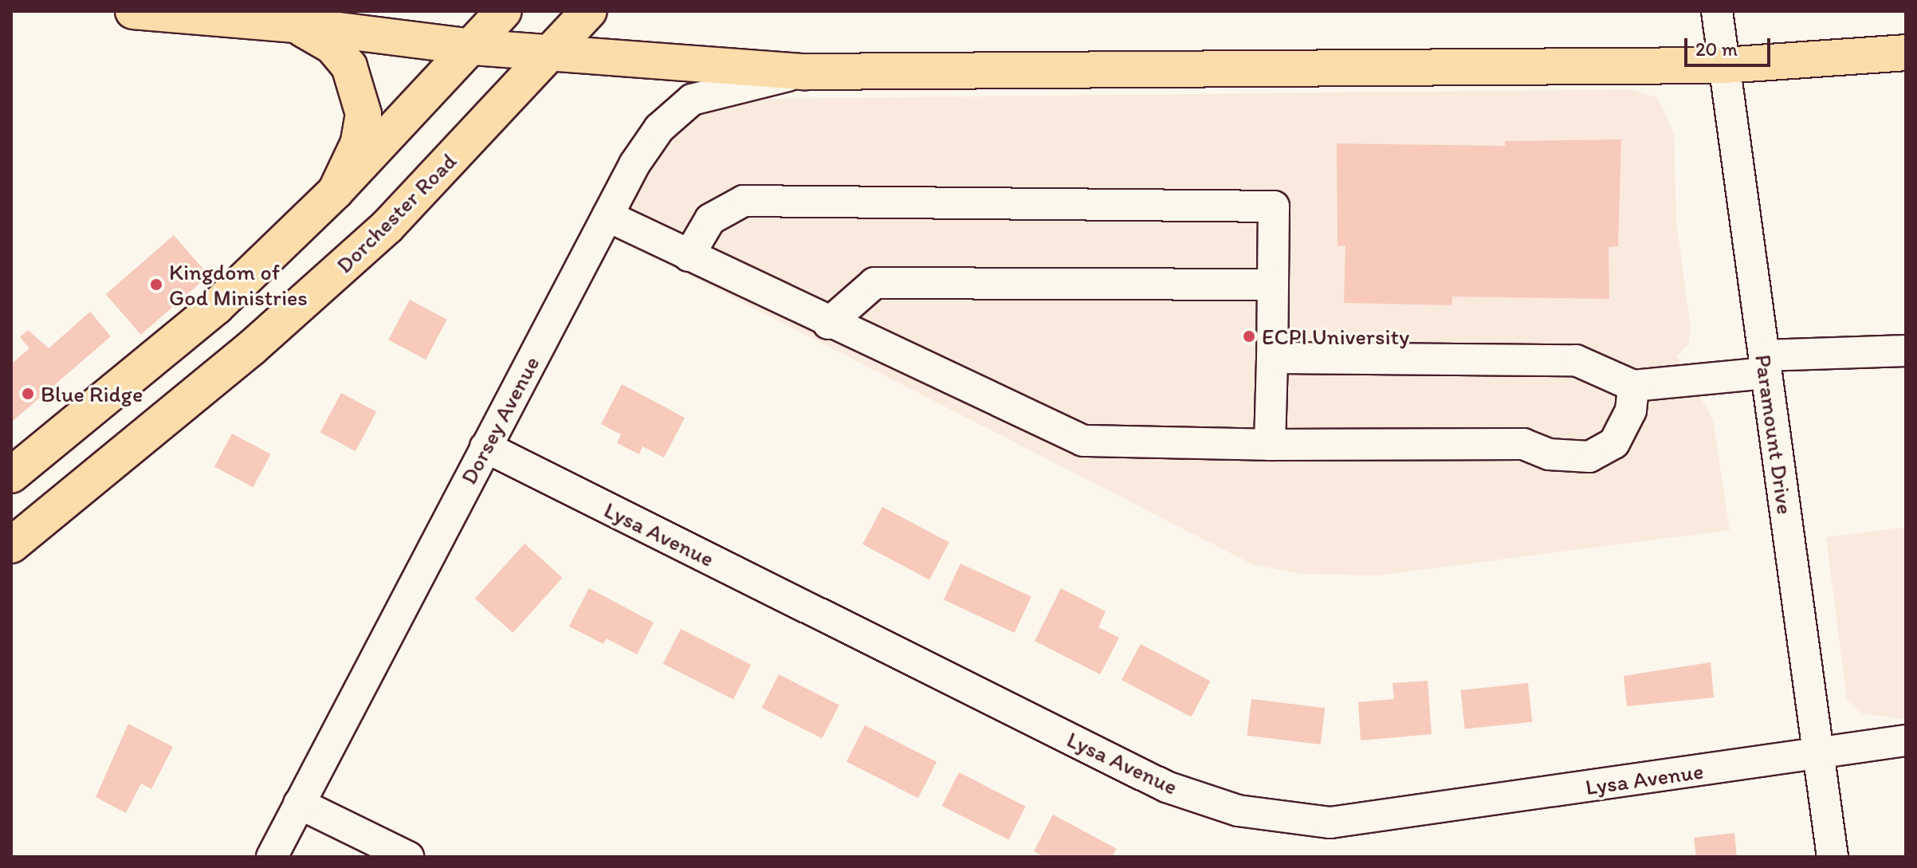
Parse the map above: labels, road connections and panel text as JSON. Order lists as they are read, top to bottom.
{
  "streets": {
    "main road": ["Dorchester Road"],
    "street": ["Dorsey Avenue", "Paramount Drive", "Lysa Avenue"]
  },
  "crossings": [
    ["Dorsey Avenue", "Lysa Avenue"],
    ["Paramount Drive", "Lysa Avenue"]
  ],
  "places": ["Kingdom of God Ministries", "ECPI University", "Blue Ridge"],
  "scale_bar": "20 m"
}
